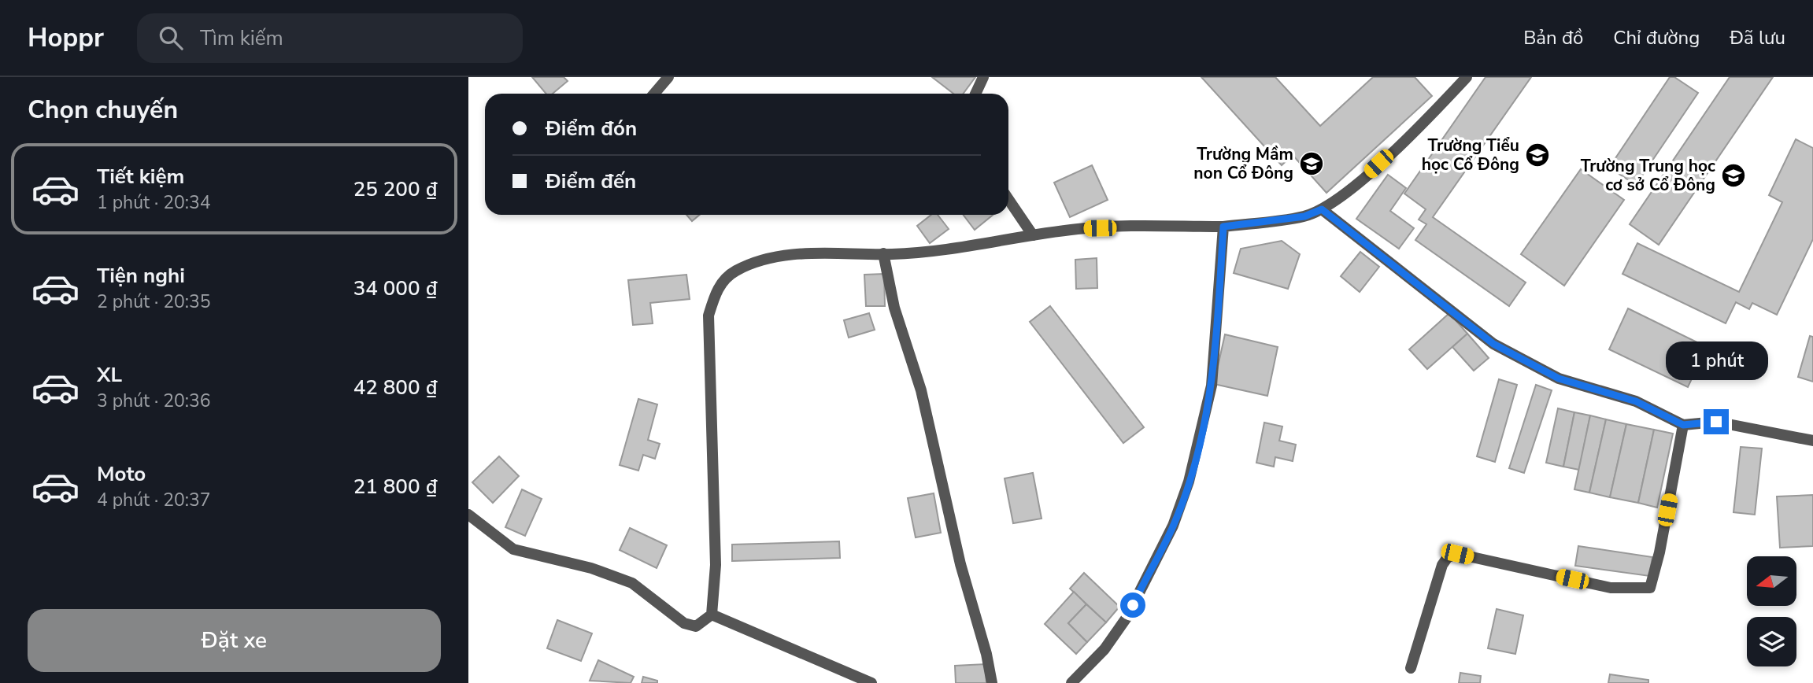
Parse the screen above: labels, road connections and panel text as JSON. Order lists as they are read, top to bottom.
{
  "places": {
    "school or university": ["Trường Tiểu học Cổ Đông", "Trường Mầm non Cổ Đông", "Trường Trung học cơ sở Cổ Đông"]
  },
  "north": "left",
  "page": {
    "header": "Hoppr",
    "search": "Tìm kiếm",
    "nav": ["Bản đồ", "Chỉ đường", "Đã lưu"],
    "heading": "Chọn chuyến",
    "banner": ["Điểm đón", "Điểm đến"],
    "list": [
      {
        "name": "Tiết kiệm",
        "note": "1 phút · 20:34",
        "value": "25 200 ₫"
      },
      {
        "name": "Tiện nghi",
        "note": "2 phút · 20:35",
        "value": "34 000 ₫"
      },
      {
        "name": "XL",
        "note": "3 phút · 20:36",
        "value": "42 800 ₫"
      },
      {
        "name": "Moto",
        "note": "4 phút · 20:37",
        "value": "21 800 ₫"
      }
    ],
    "bubble": "1 phút",
    "buttons": "Đặt xe"
  }
}
